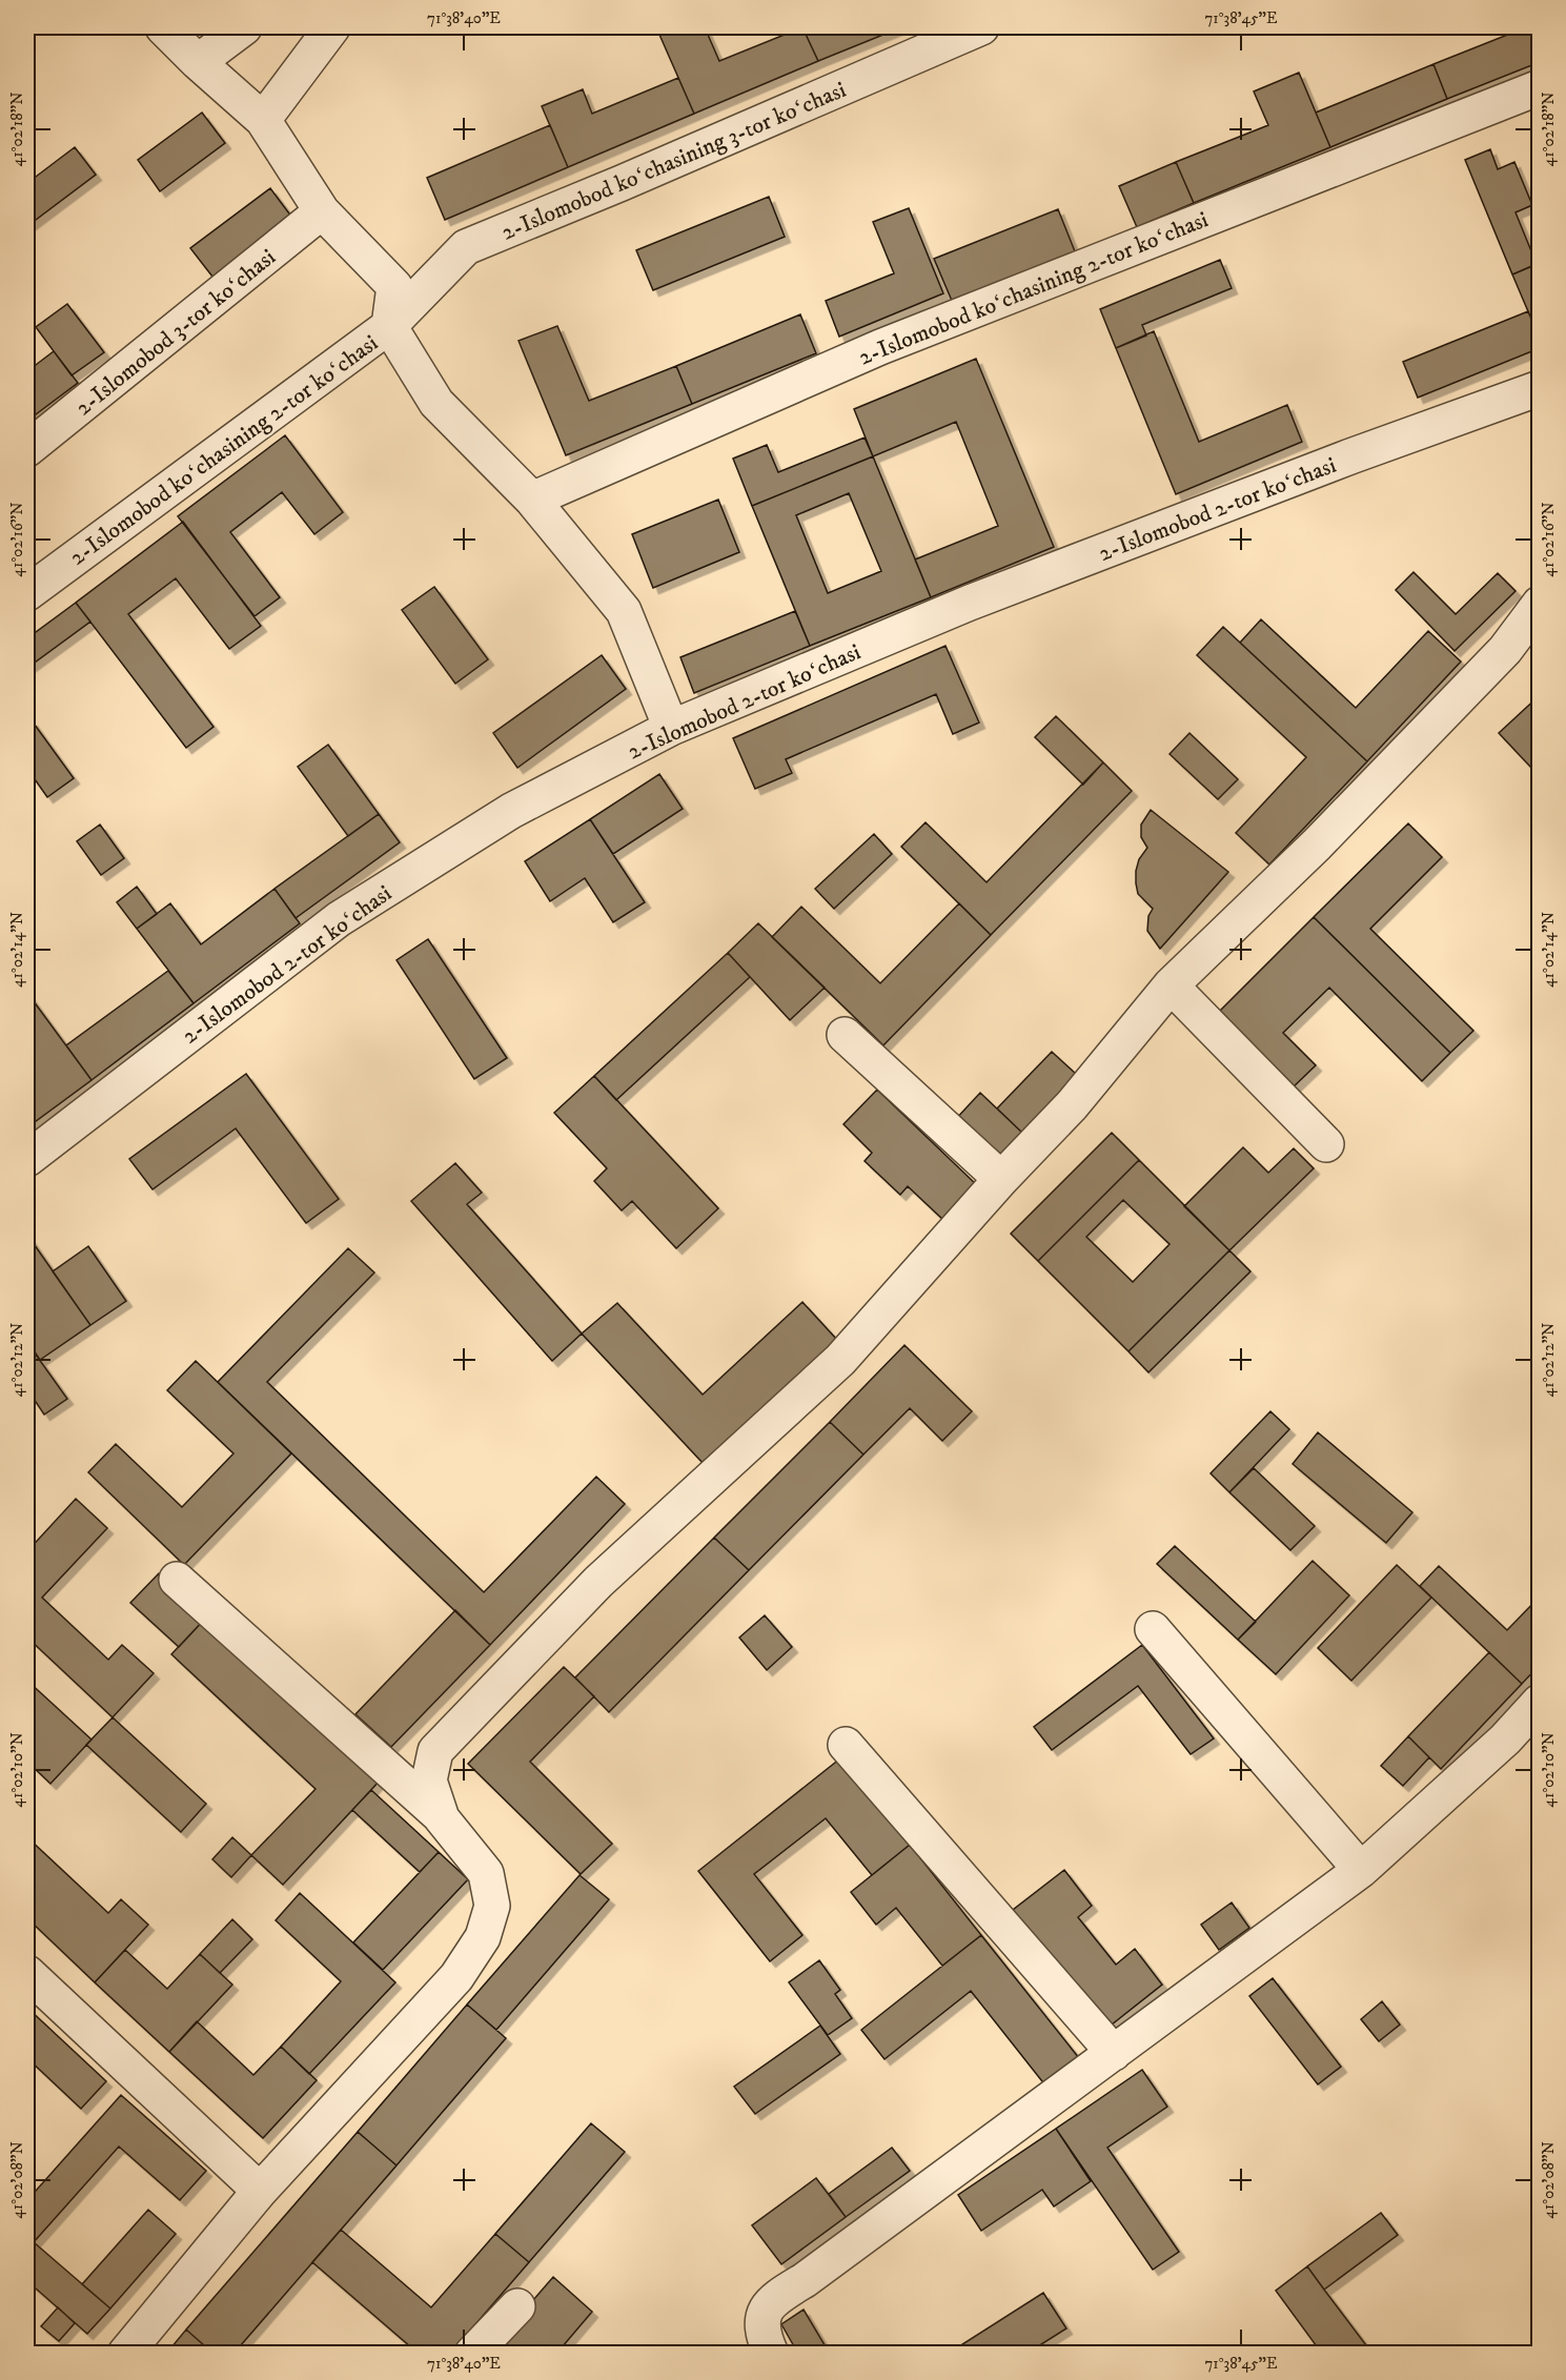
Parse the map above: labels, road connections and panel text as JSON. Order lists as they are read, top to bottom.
{
  "streets": {
    "street": [
      "2-Islomobod koʻchasining 3-tor koʻchasi",
      "2-Islomobod koʻchasining 2-tor koʻchasi",
      "2-Islomobod 3-tor koʻchasi",
      "2-Islomobod 2-tor koʻchasi"
    ]
  },
  "crossings": [
    ["2-Islomobod koʻchasining 3-tor koʻchasi", "2-Islomobod koʻchasining 2-tor koʻchasi"],
    ["2-Islomobod koʻchasining 2-tor koʻchasi", "2-Islomobod 2-tor koʻchasi"]
  ],
  "coordinates": [
    "71°38'40\"E",
    "71°38'45\"E",
    "41°02'18\"N",
    "41°02'16\"N",
    "41°02'14\"N",
    "41°02'12\"N",
    "41°02'10\"N",
    "41°02'08\"N"
  ]
}
